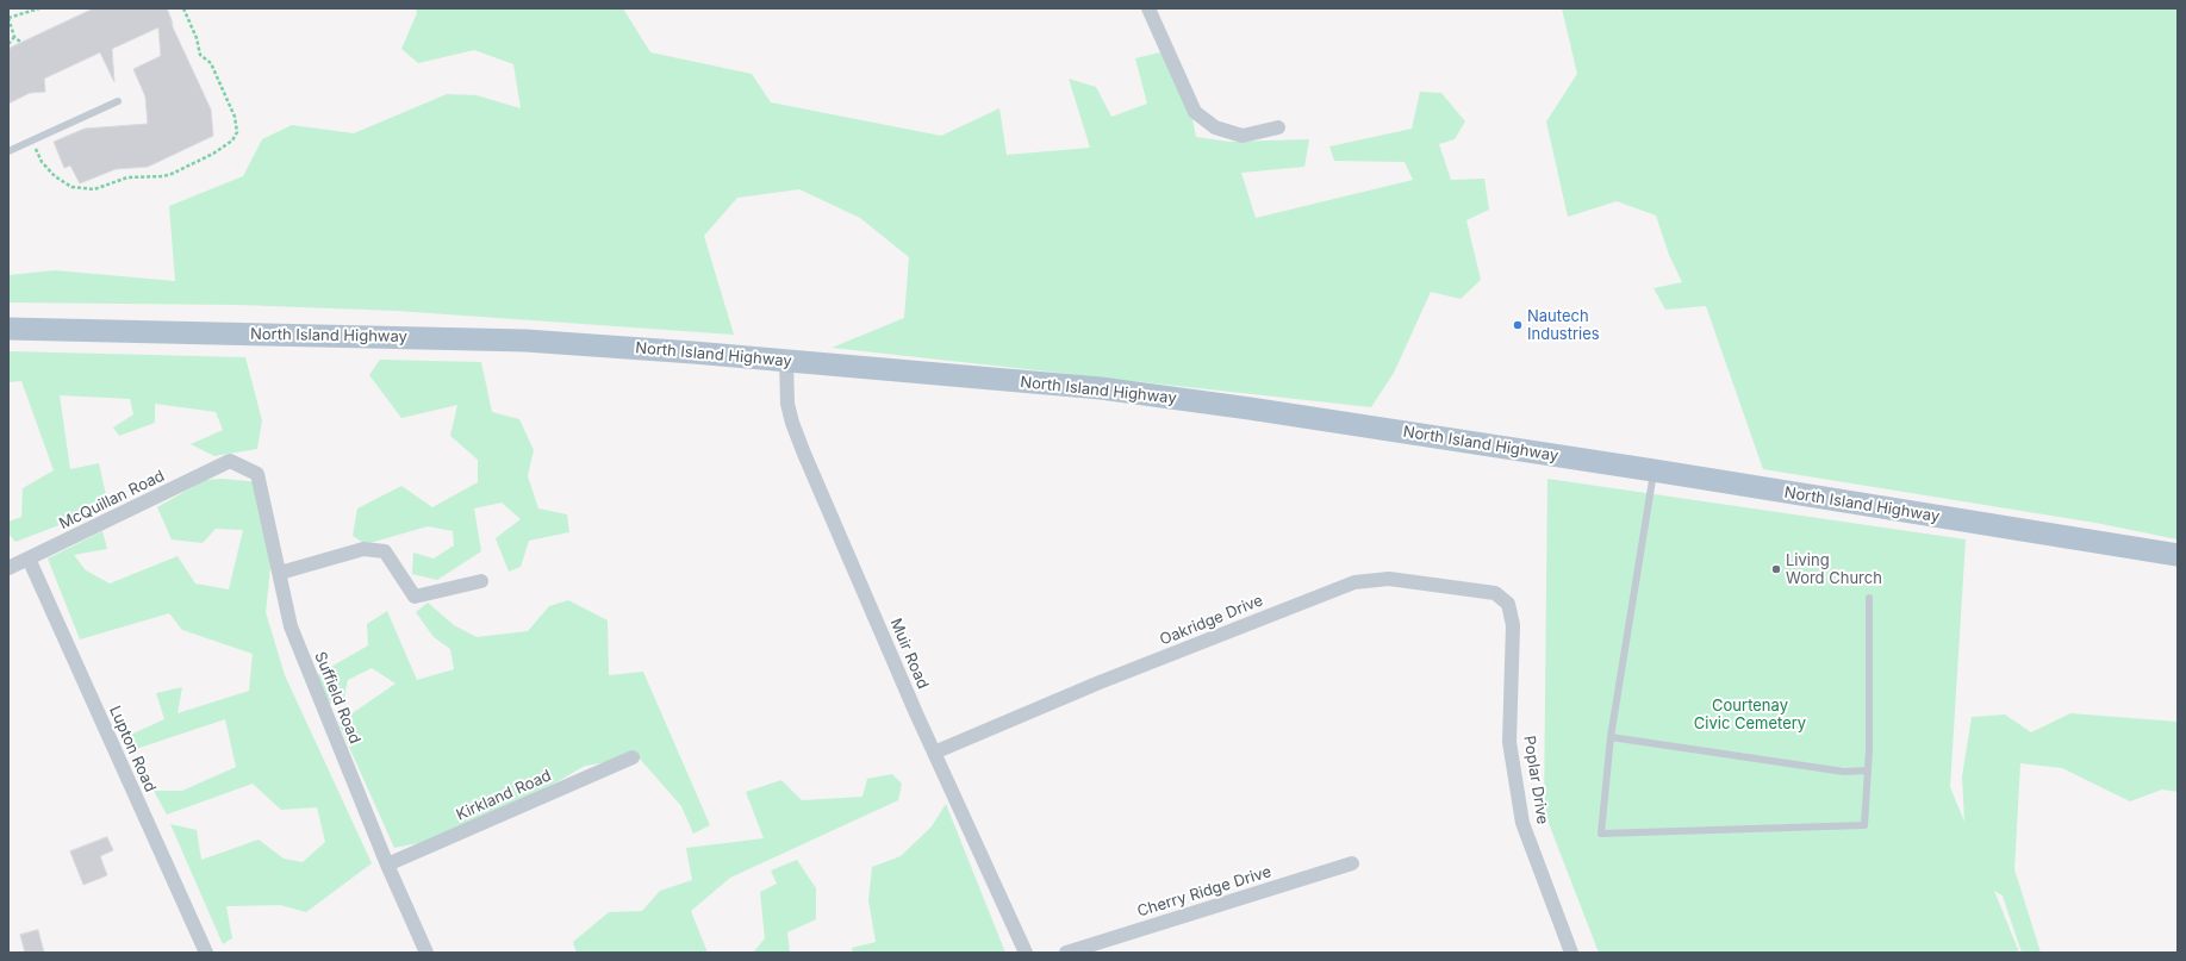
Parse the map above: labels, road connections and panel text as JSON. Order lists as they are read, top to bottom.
{
  "streets": {
    "main road": ["North Island Highway"],
    "street": [
      "McQuillan Road",
      "Oakridge Drive",
      "Muir Road",
      "Suffield Road",
      "Lupton Road",
      "Poplar Drive",
      "Kirkland Road",
      "Cherry Ridge Drive"
    ]
  },
  "crossings": [
    ["North Island Highway", "Muir Road"],
    ["McQuillan Road", "Suffield Road"],
    ["McQuillan Road", "Lupton Road"],
    ["Oakridge Drive", "Muir Road"],
    ["Oakridge Drive", "Poplar Drive"],
    ["Suffield Road", "Kirkland Road"]
  ],
  "parks": ["Courtenay Civic Cemetery"],
  "places": ["Nautech Industries", "Living Word Church"]
}
